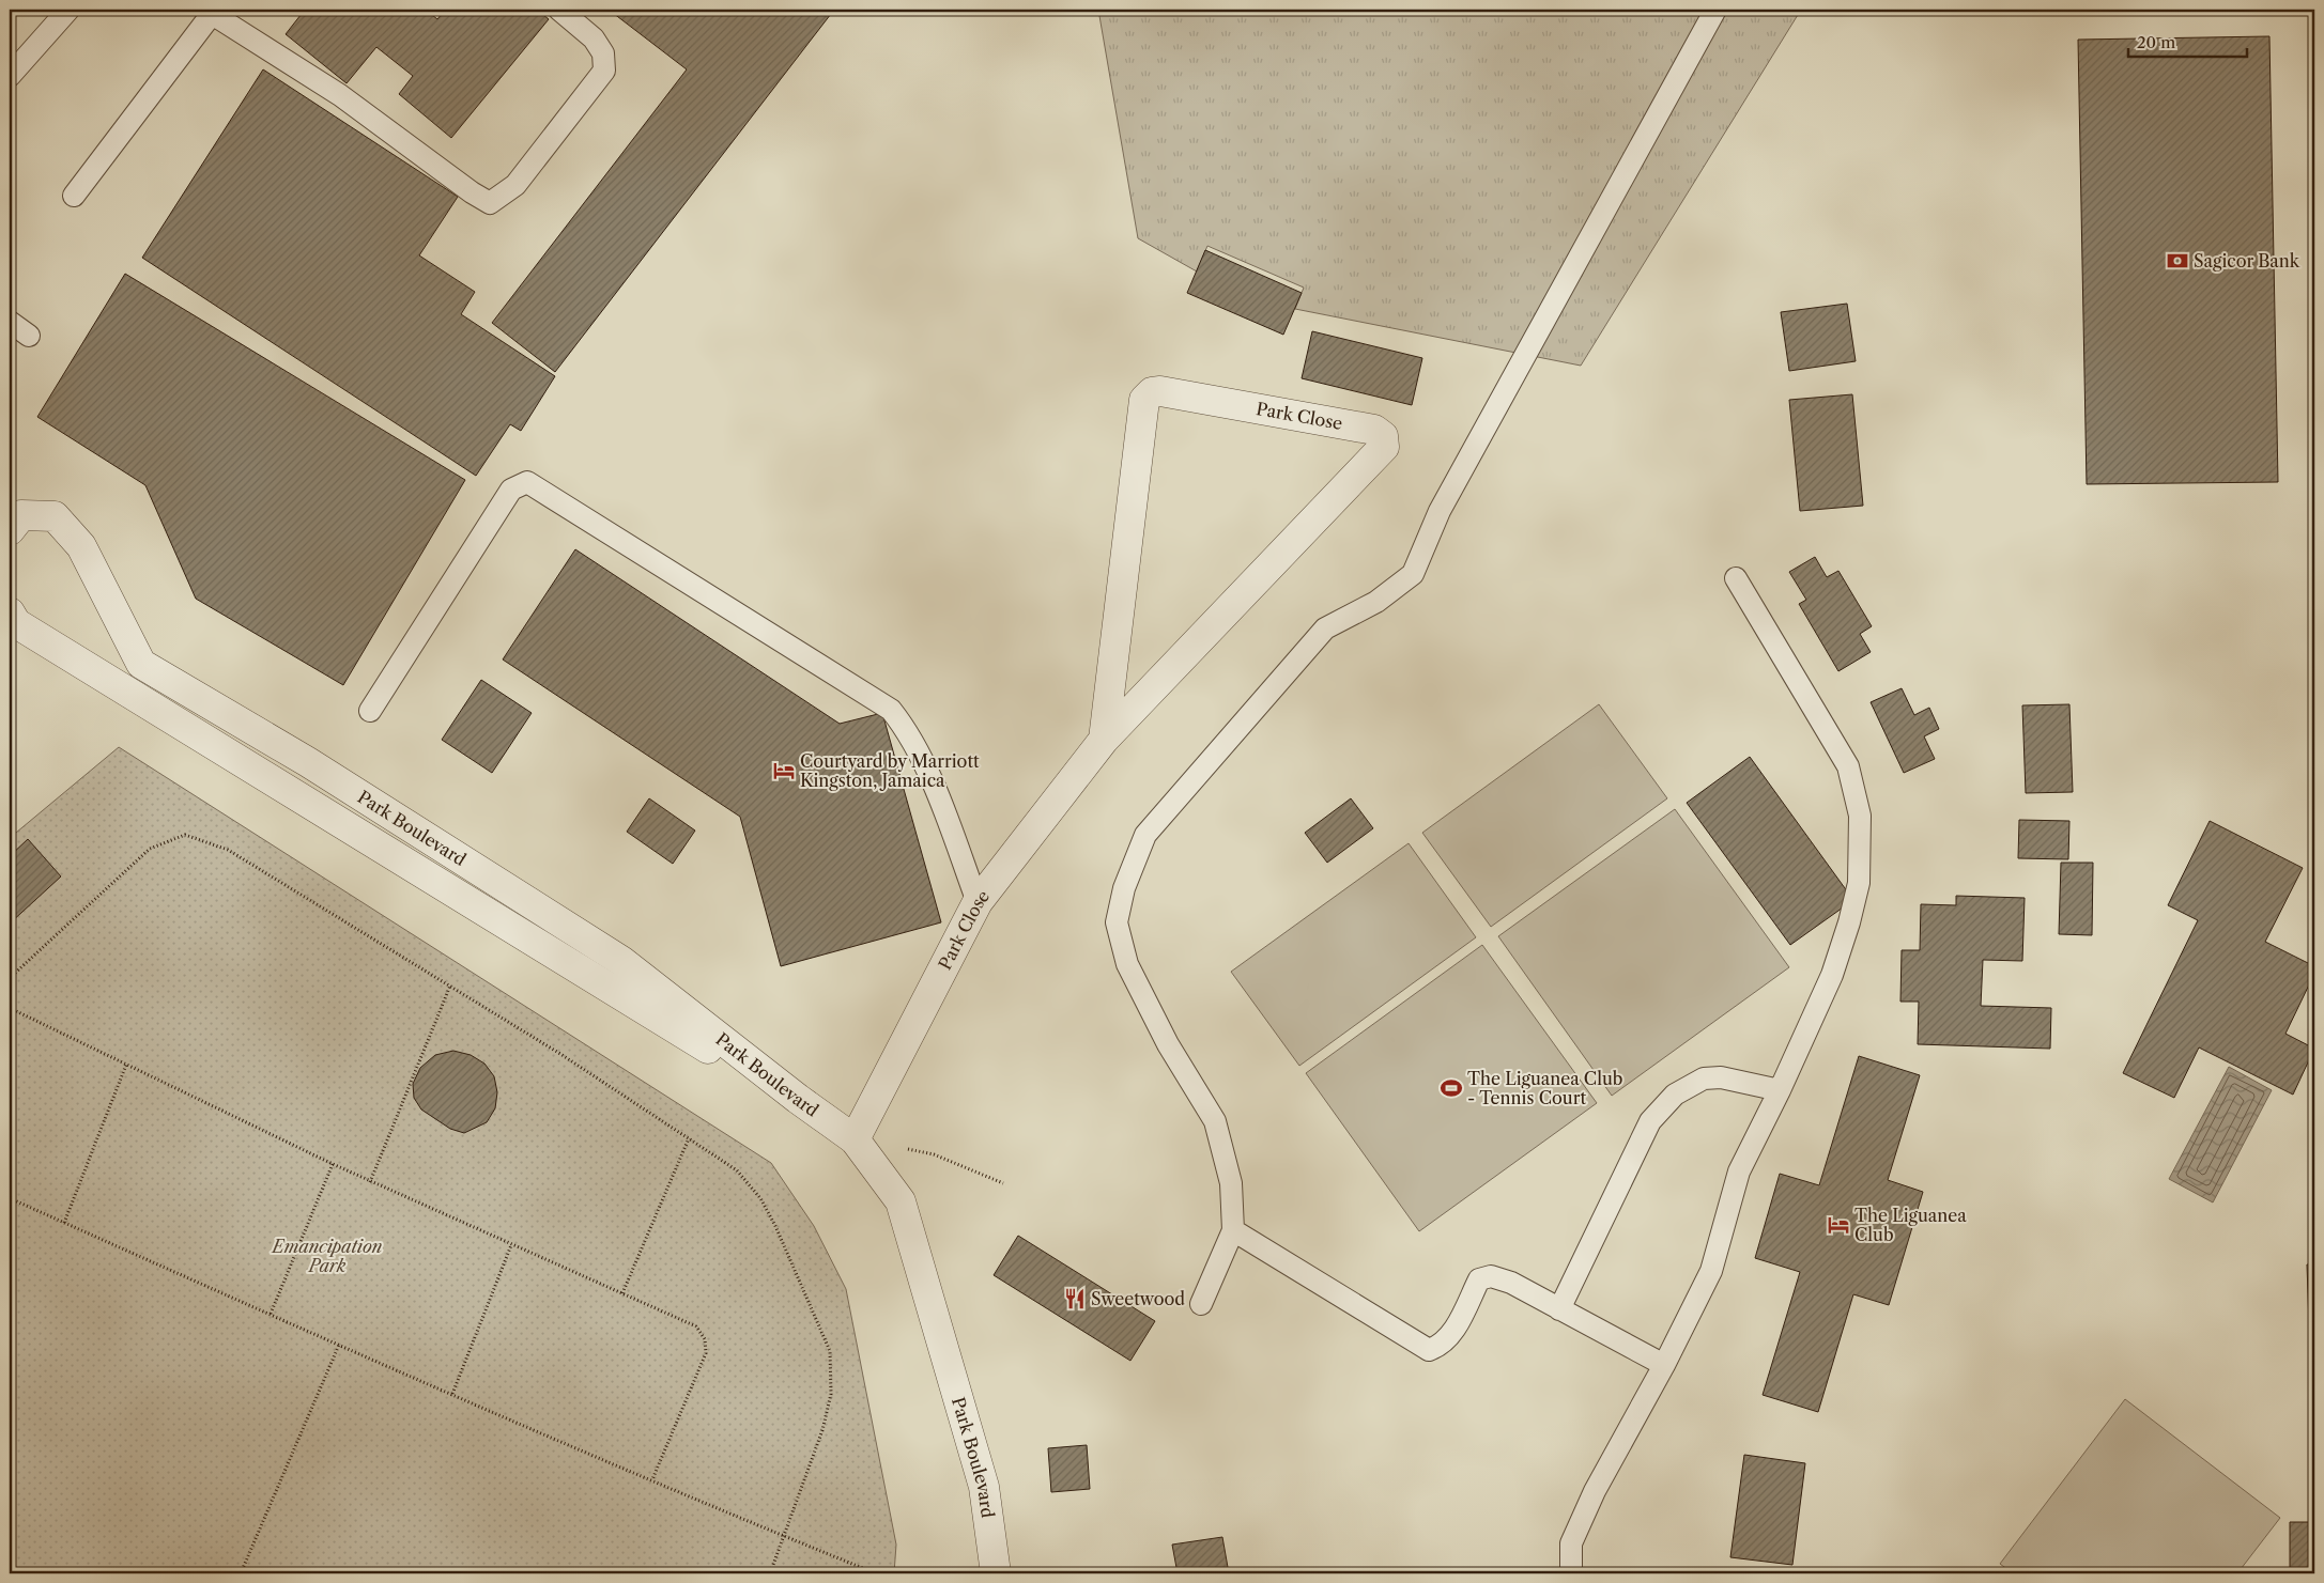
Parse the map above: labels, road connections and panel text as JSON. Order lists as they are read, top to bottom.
{
  "streets": {
    "street": ["Park Close", "Park Boulevard"]
  },
  "crossings": [
    ["Park Close", "Park Boulevard"]
  ],
  "parks": ["Emancipation Park"],
  "places": {
    "bank": ["Sagicor Bank"],
    "hotel": ["Courtyard by Marriott Kingston, Jamaica", "The Liguanea Club"],
    "sports": ["The Liguanea Club - Tennis Court"],
    "restaurant": ["Sweetwood"]
  },
  "scale_bar": "20 m"
}
